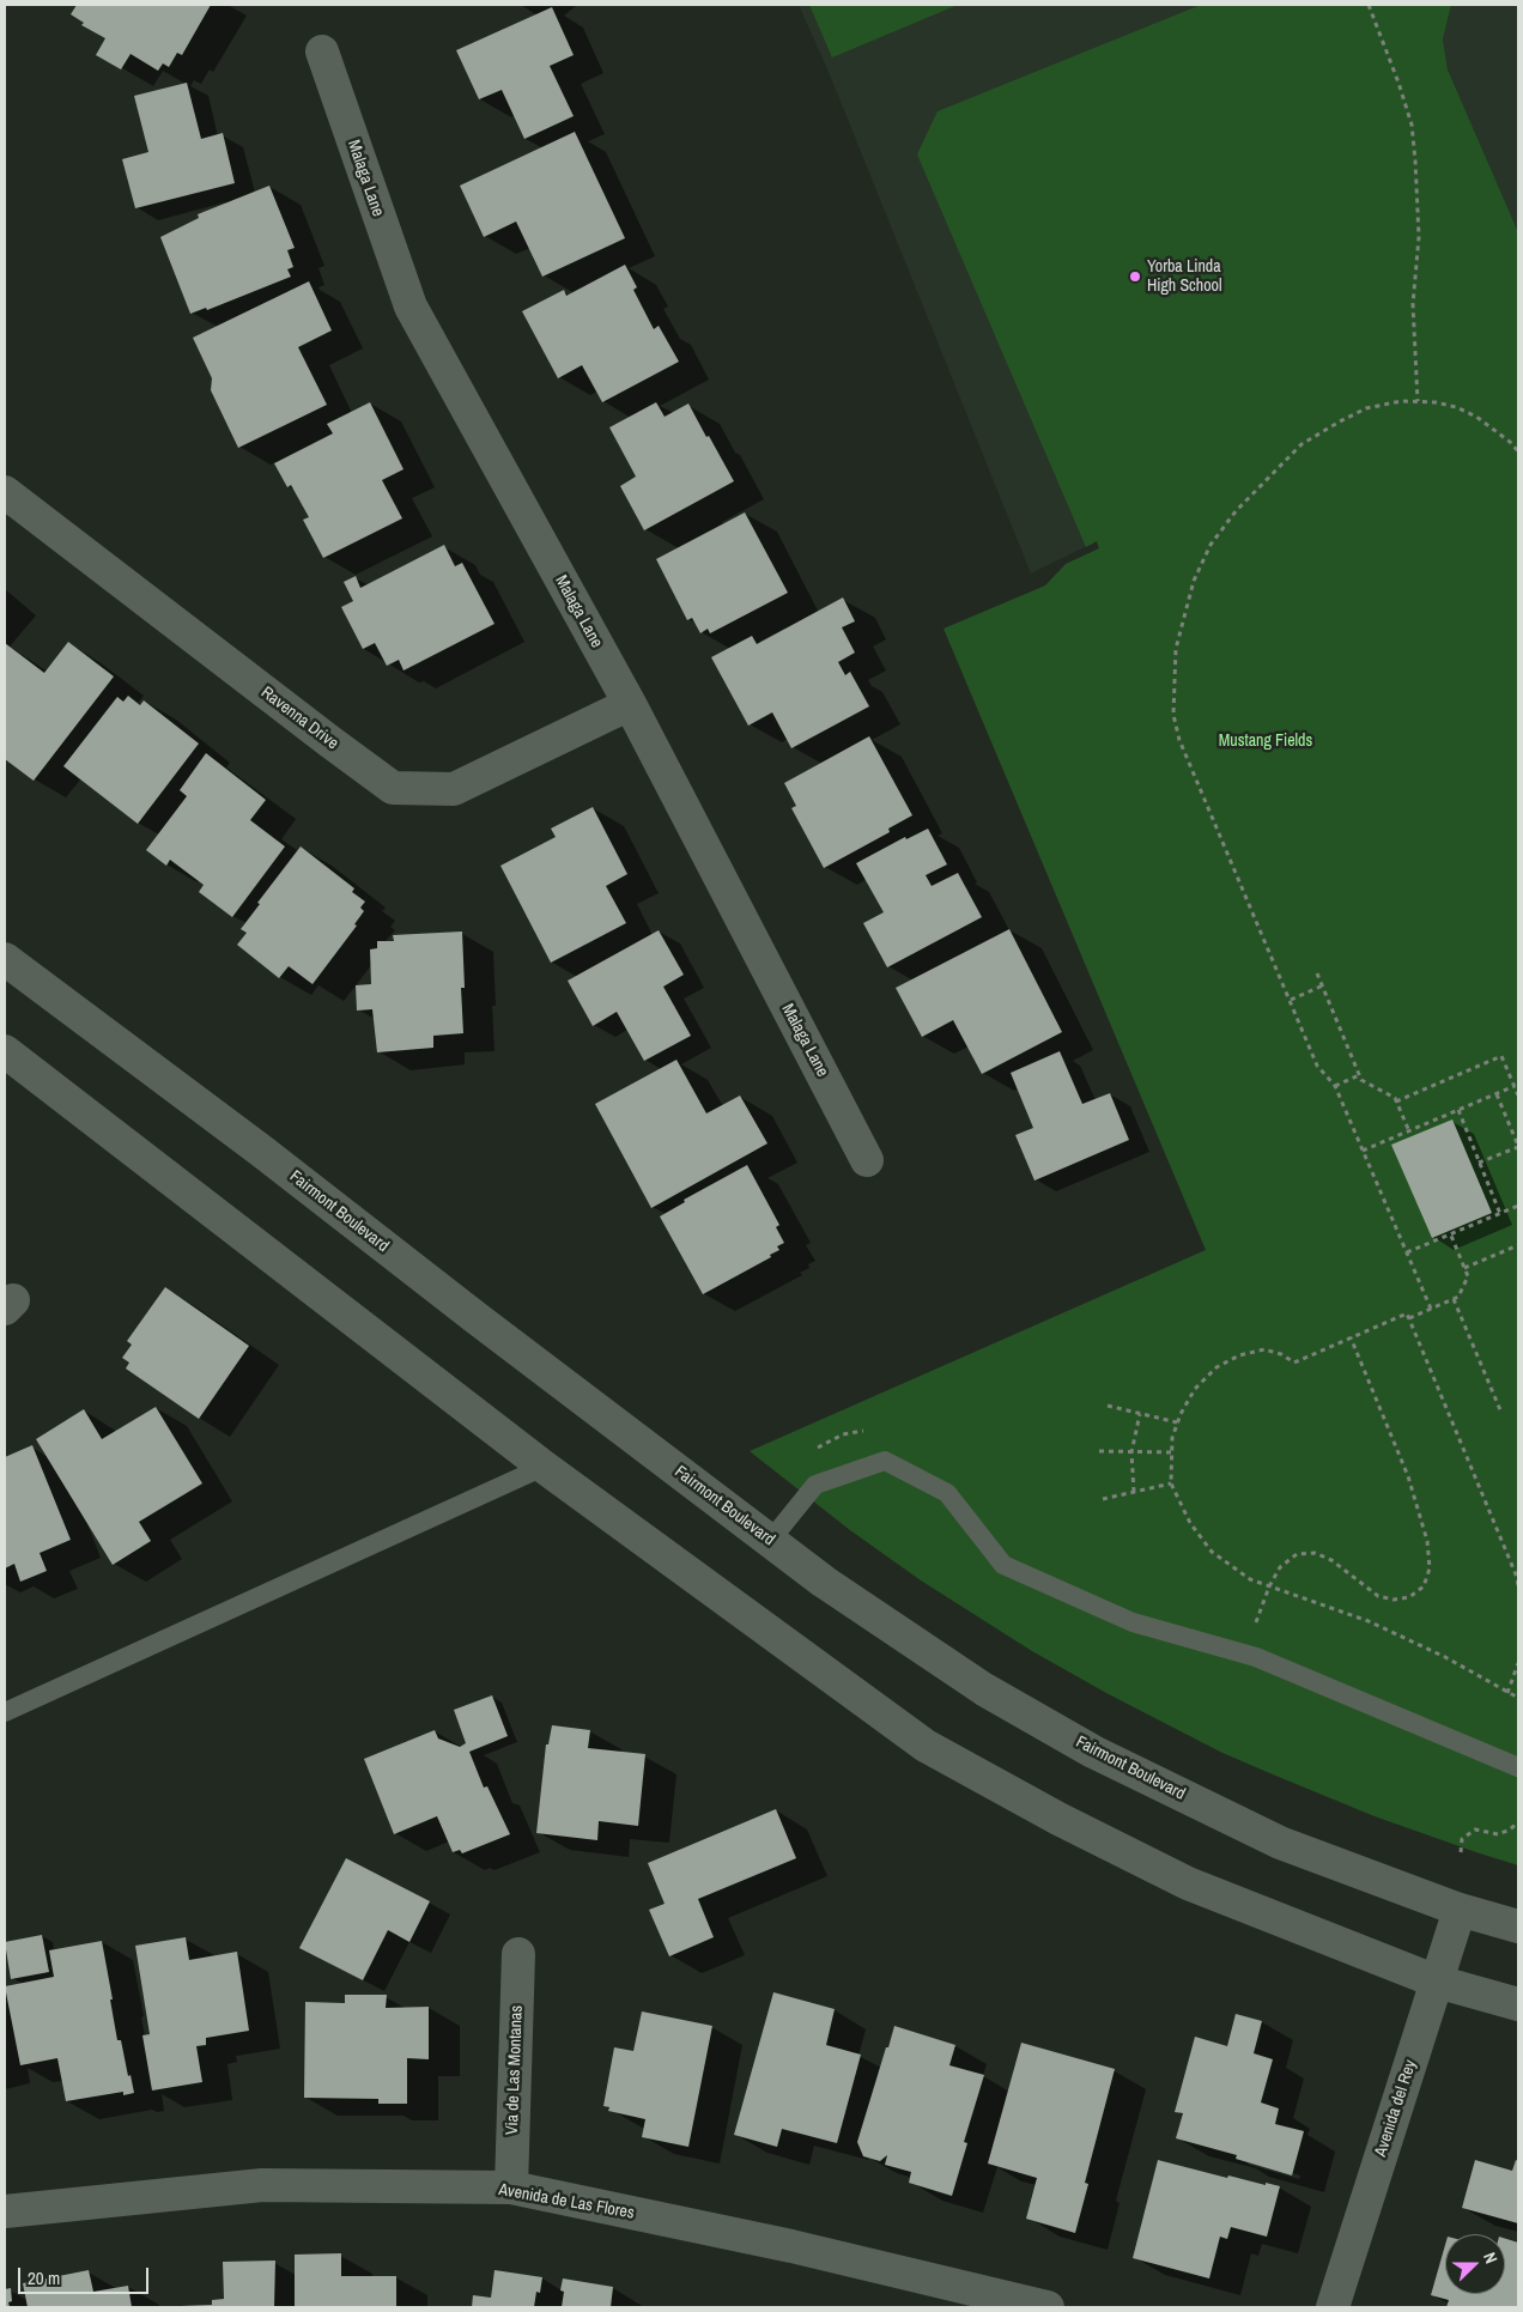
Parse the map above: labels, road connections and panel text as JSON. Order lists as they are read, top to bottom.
{
  "streets": {
    "street": [
      "Malaga Lane",
      "Ravenna Drive",
      "Fairmont Boulevard",
      "Via de Las Montanas",
      "Avenida del Rey",
      "Avenida de Las Flores"
    ]
  },
  "crossings": [
    ["Malaga Lane", "Ravenna Drive"],
    ["Fairmont Boulevard", "Avenida del Rey"],
    ["Via de Las Montanas", "Avenida de Las Flores"]
  ],
  "parks": ["Mustang Fields"],
  "places": ["Yorba Linda High School"],
  "scale_bar": "20 m",
  "north": "right"
}
